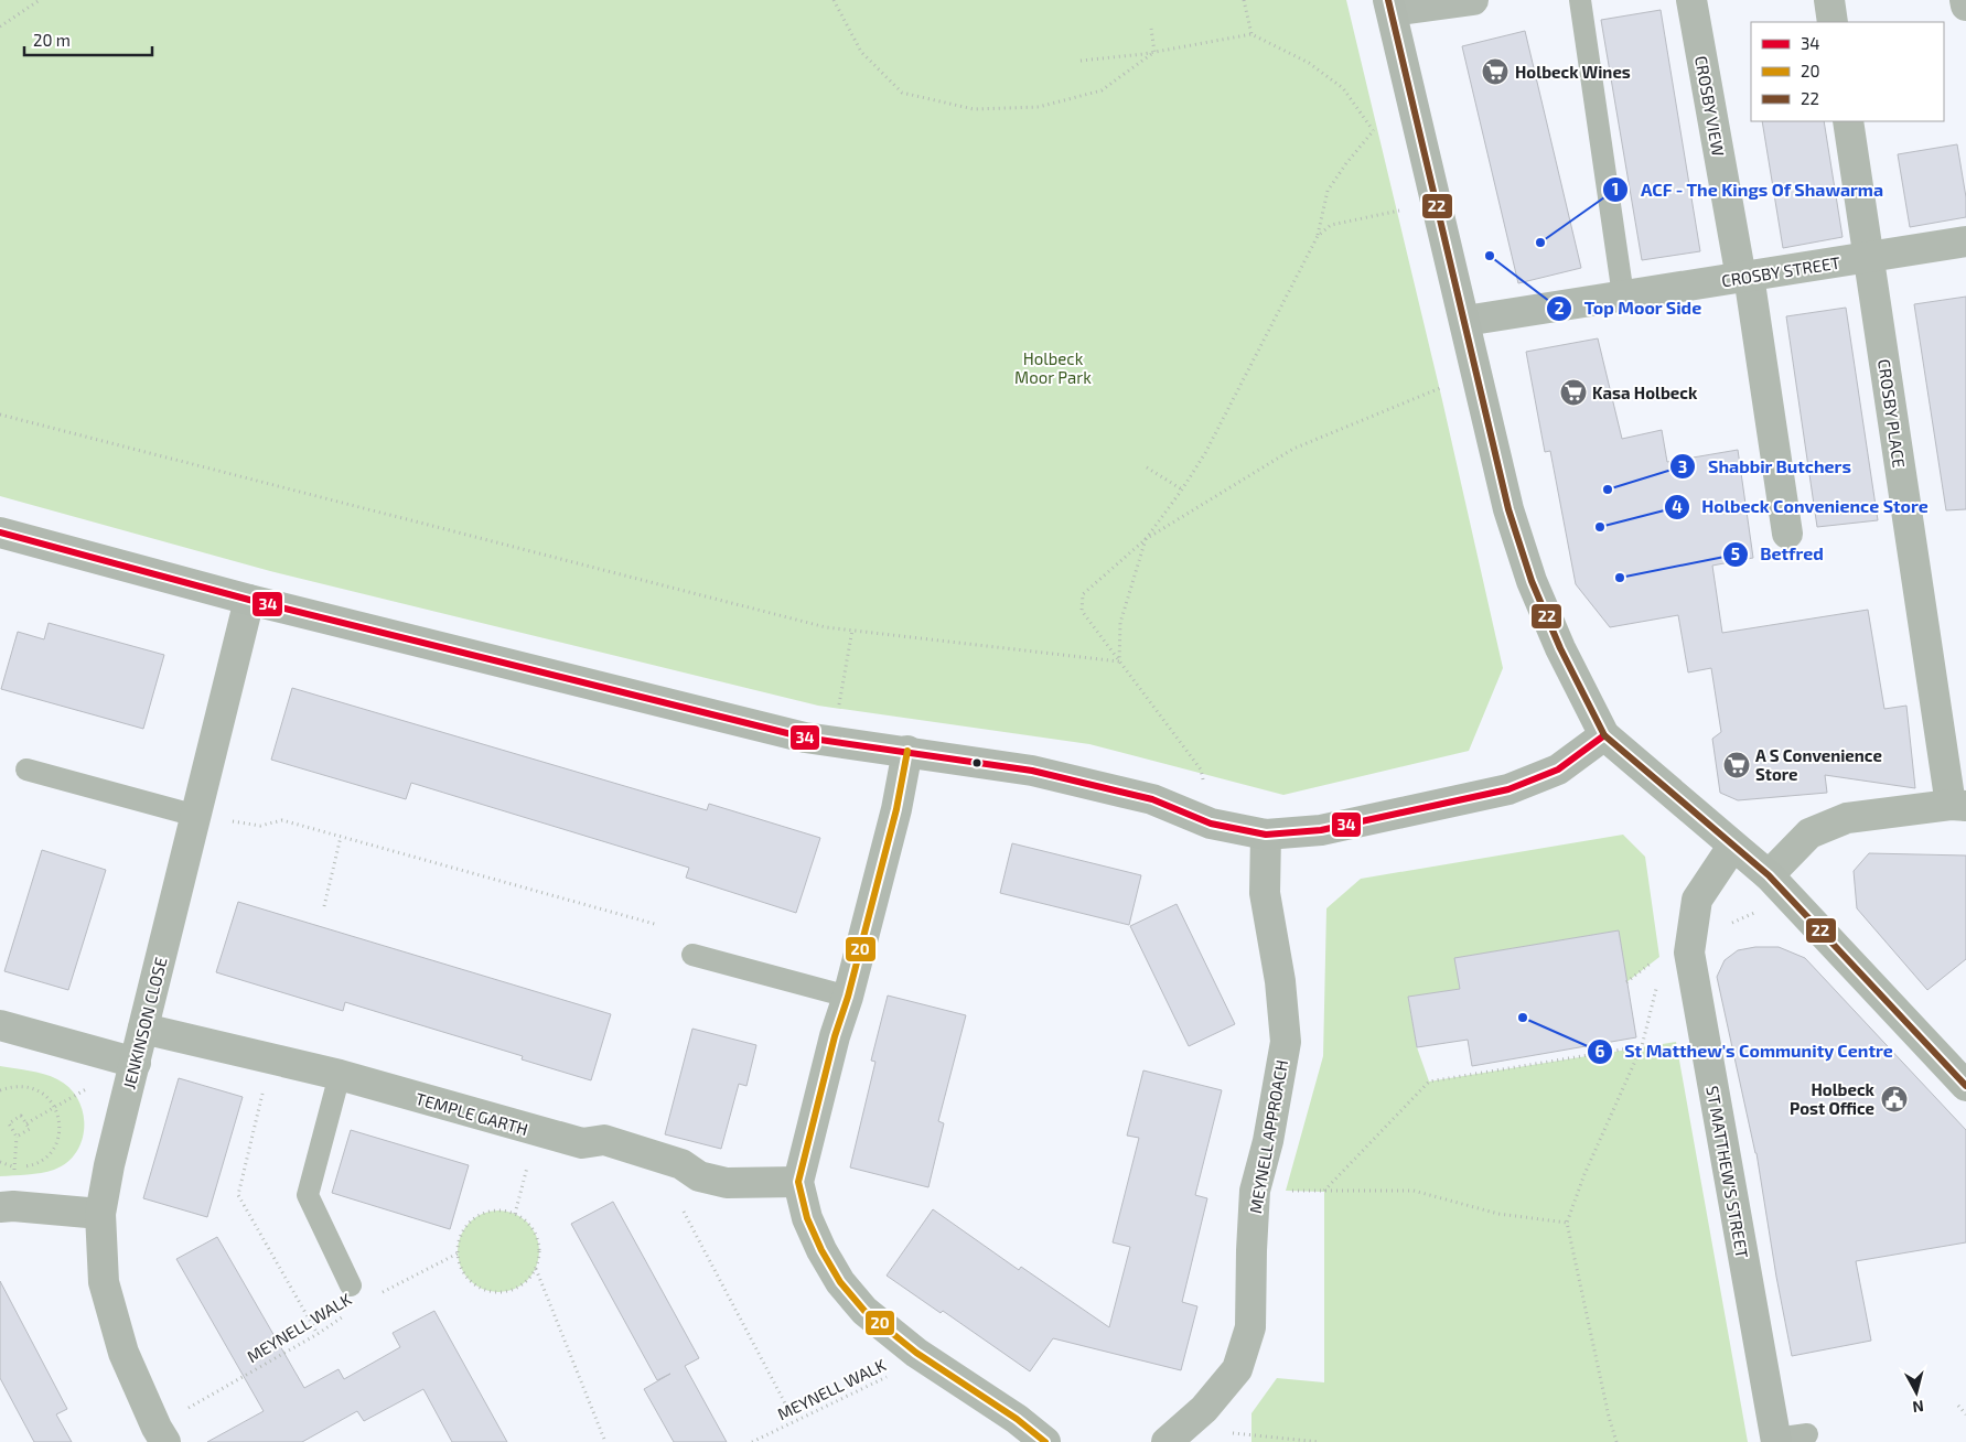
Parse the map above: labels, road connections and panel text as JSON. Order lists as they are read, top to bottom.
{
  "streets": {
    "street": [
      "CROSBY VIEW",
      "CROSBY STREET",
      "CROSBY PLACE",
      "JENKINSON CLOSE",
      "TEMPLE GARTH",
      "MEYNELL APPROACH",
      "ST MATTHEW'S STREET"
    ],
    "path": ["MEYNELL WALK"]
  },
  "crossings": [
    ["CROSBY VIEW", "CROSBY STREET"],
    ["CROSBY STREET", "CROSBY PLACE"],
    ["JENKINSON CLOSE", "TEMPLE GARTH"],
    ["JENKINSON CLOSE", "MEYNELL WALK"]
  ],
  "parks": ["Holbeck Moor Park"],
  "places": {
    "supermarket": ["Holbeck Wines", "Kasa Holbeck", "A S Convenience Store"],
    "other": [
      "ACF - The Kings Of Shawarma",
      "Top Moor Side",
      "Shabbir Butchers",
      "Holbeck Convenience Store",
      "Betfred",
      "St Matthew's Community Centre"
    ],
    "public building": ["Holbeck Post Office"]
  },
  "lines": ["transit line 22", "transit line 34", "transit line 20"],
  "legend": ["34", "20", "22"],
  "scale_bar": "20 m",
  "north": "bottom"
}
